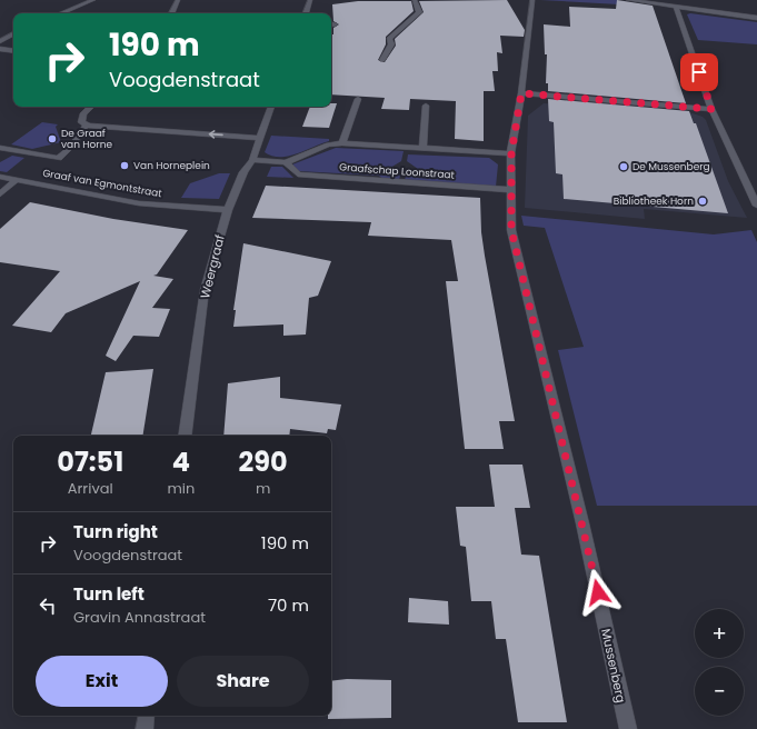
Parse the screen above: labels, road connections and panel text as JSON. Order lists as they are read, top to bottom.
{
  "streets": {
    "street": [
      "Graafschap Loonstraat",
      "Graaf van Egmontstraat",
      "Weergraaf",
      "Mussenberg"
    ]
  },
  "crossings": [
    ["Graafschap Loonstraat", "Weergraaf"],
    ["Graafschap Loonstraat", "Mussenberg"],
    ["Graaf van Egmontstraat", "Weergraaf"]
  ],
  "places": [
    "De Graaf van Horne",
    "Van Horneplein",
    "De Mussenberg",
    "Bibliotheek Horn"
  ],
  "page": {
    "turn": ["190 m", "Voogdenstraat"],
    "eta": [
      "07:51",
      "Arrival",
      "4",
      "min",
      "290",
      "m"
    ],
    "list": [
      {
        "name": "Turn right",
        "note": "Voogdenstraat",
        "value": "190 m"
      },
      {
        "name": "Turn left",
        "note": "Gravin Annastraat",
        "value": "70 m"
      }
    ],
    "map_buttons": ["+", "−"],
    "buttons": ["Exit", "Share"]
  }
}
